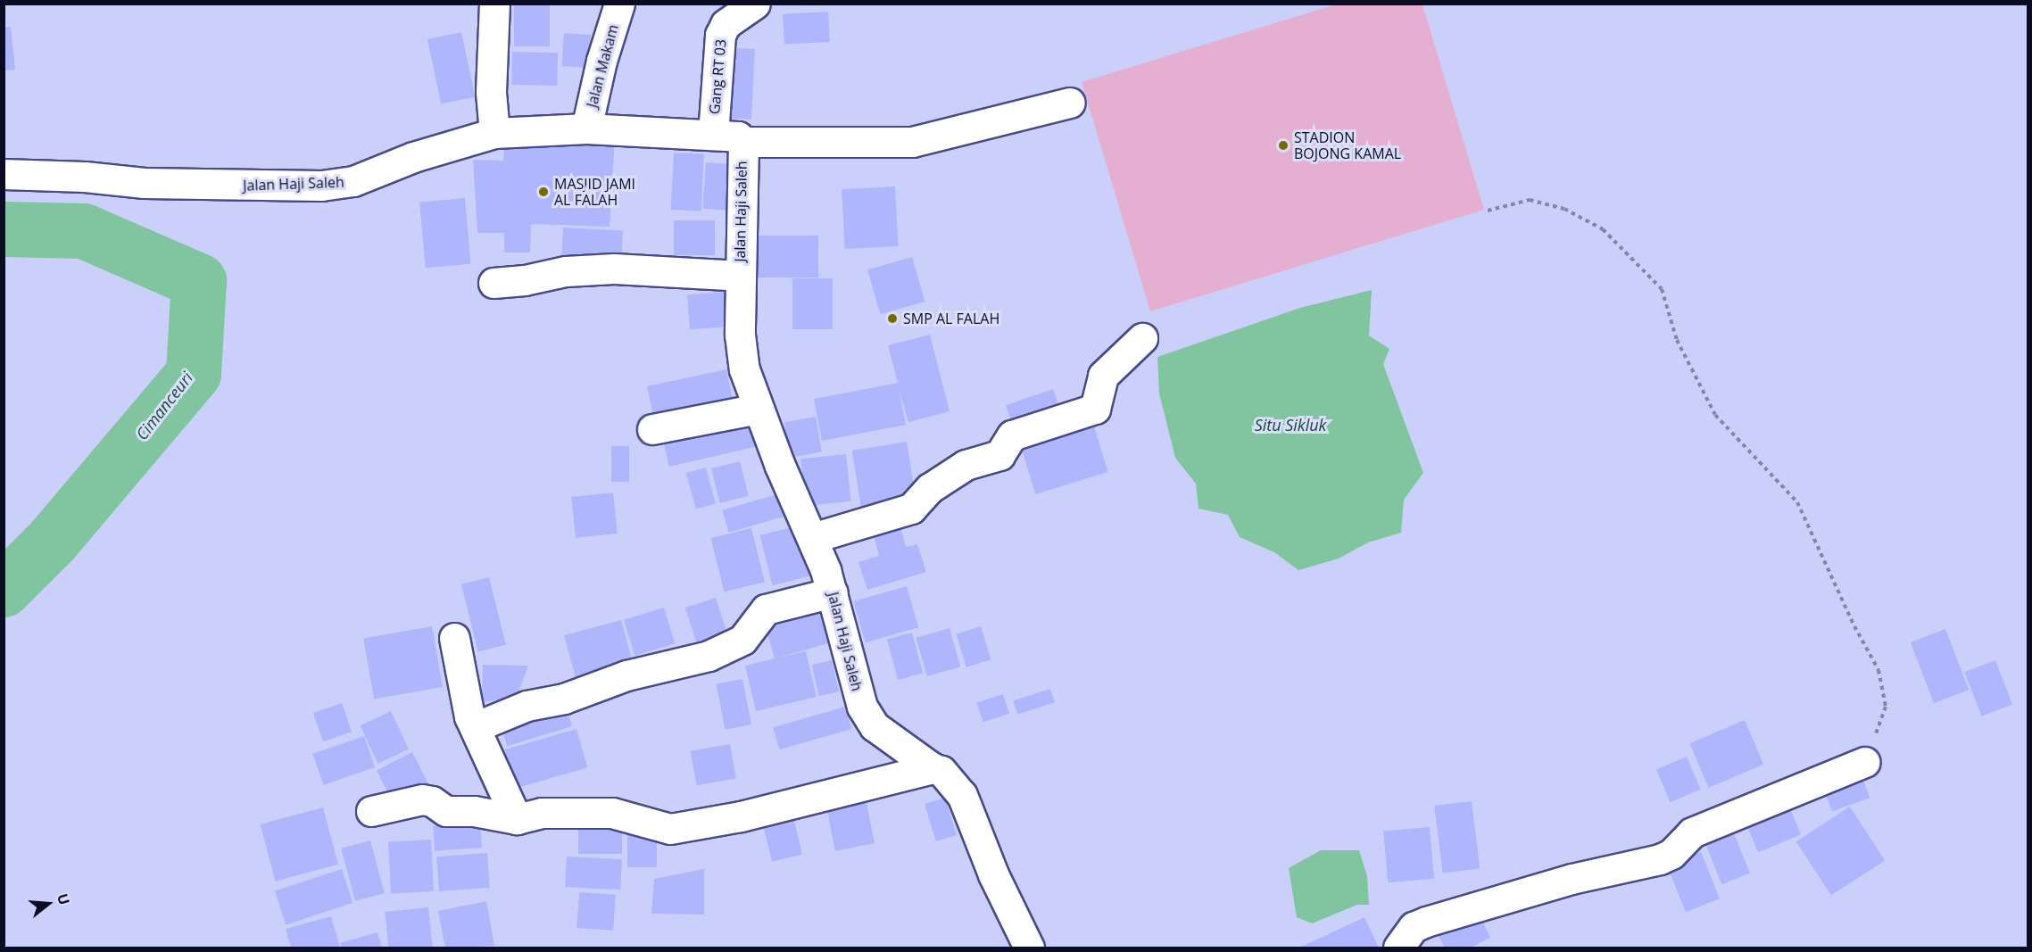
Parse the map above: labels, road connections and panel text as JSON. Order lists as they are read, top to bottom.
{
  "streets": {
    "street": ["Jalan Makam", "Gang RT 03", "Jalan Haji Saleh"]
  },
  "crossings": [
    ["Jalan Makam", "Jalan Haji Saleh"],
    ["Gang RT 03", "Jalan Haji Saleh"]
  ],
  "water": ["Cimanceuri", "Situ Sikluk"],
  "places": ["STADION BOJONG KAMAL", "MASJID JAMI AL FALAH", "SMP AL FALAH"],
  "north": "right"
}
